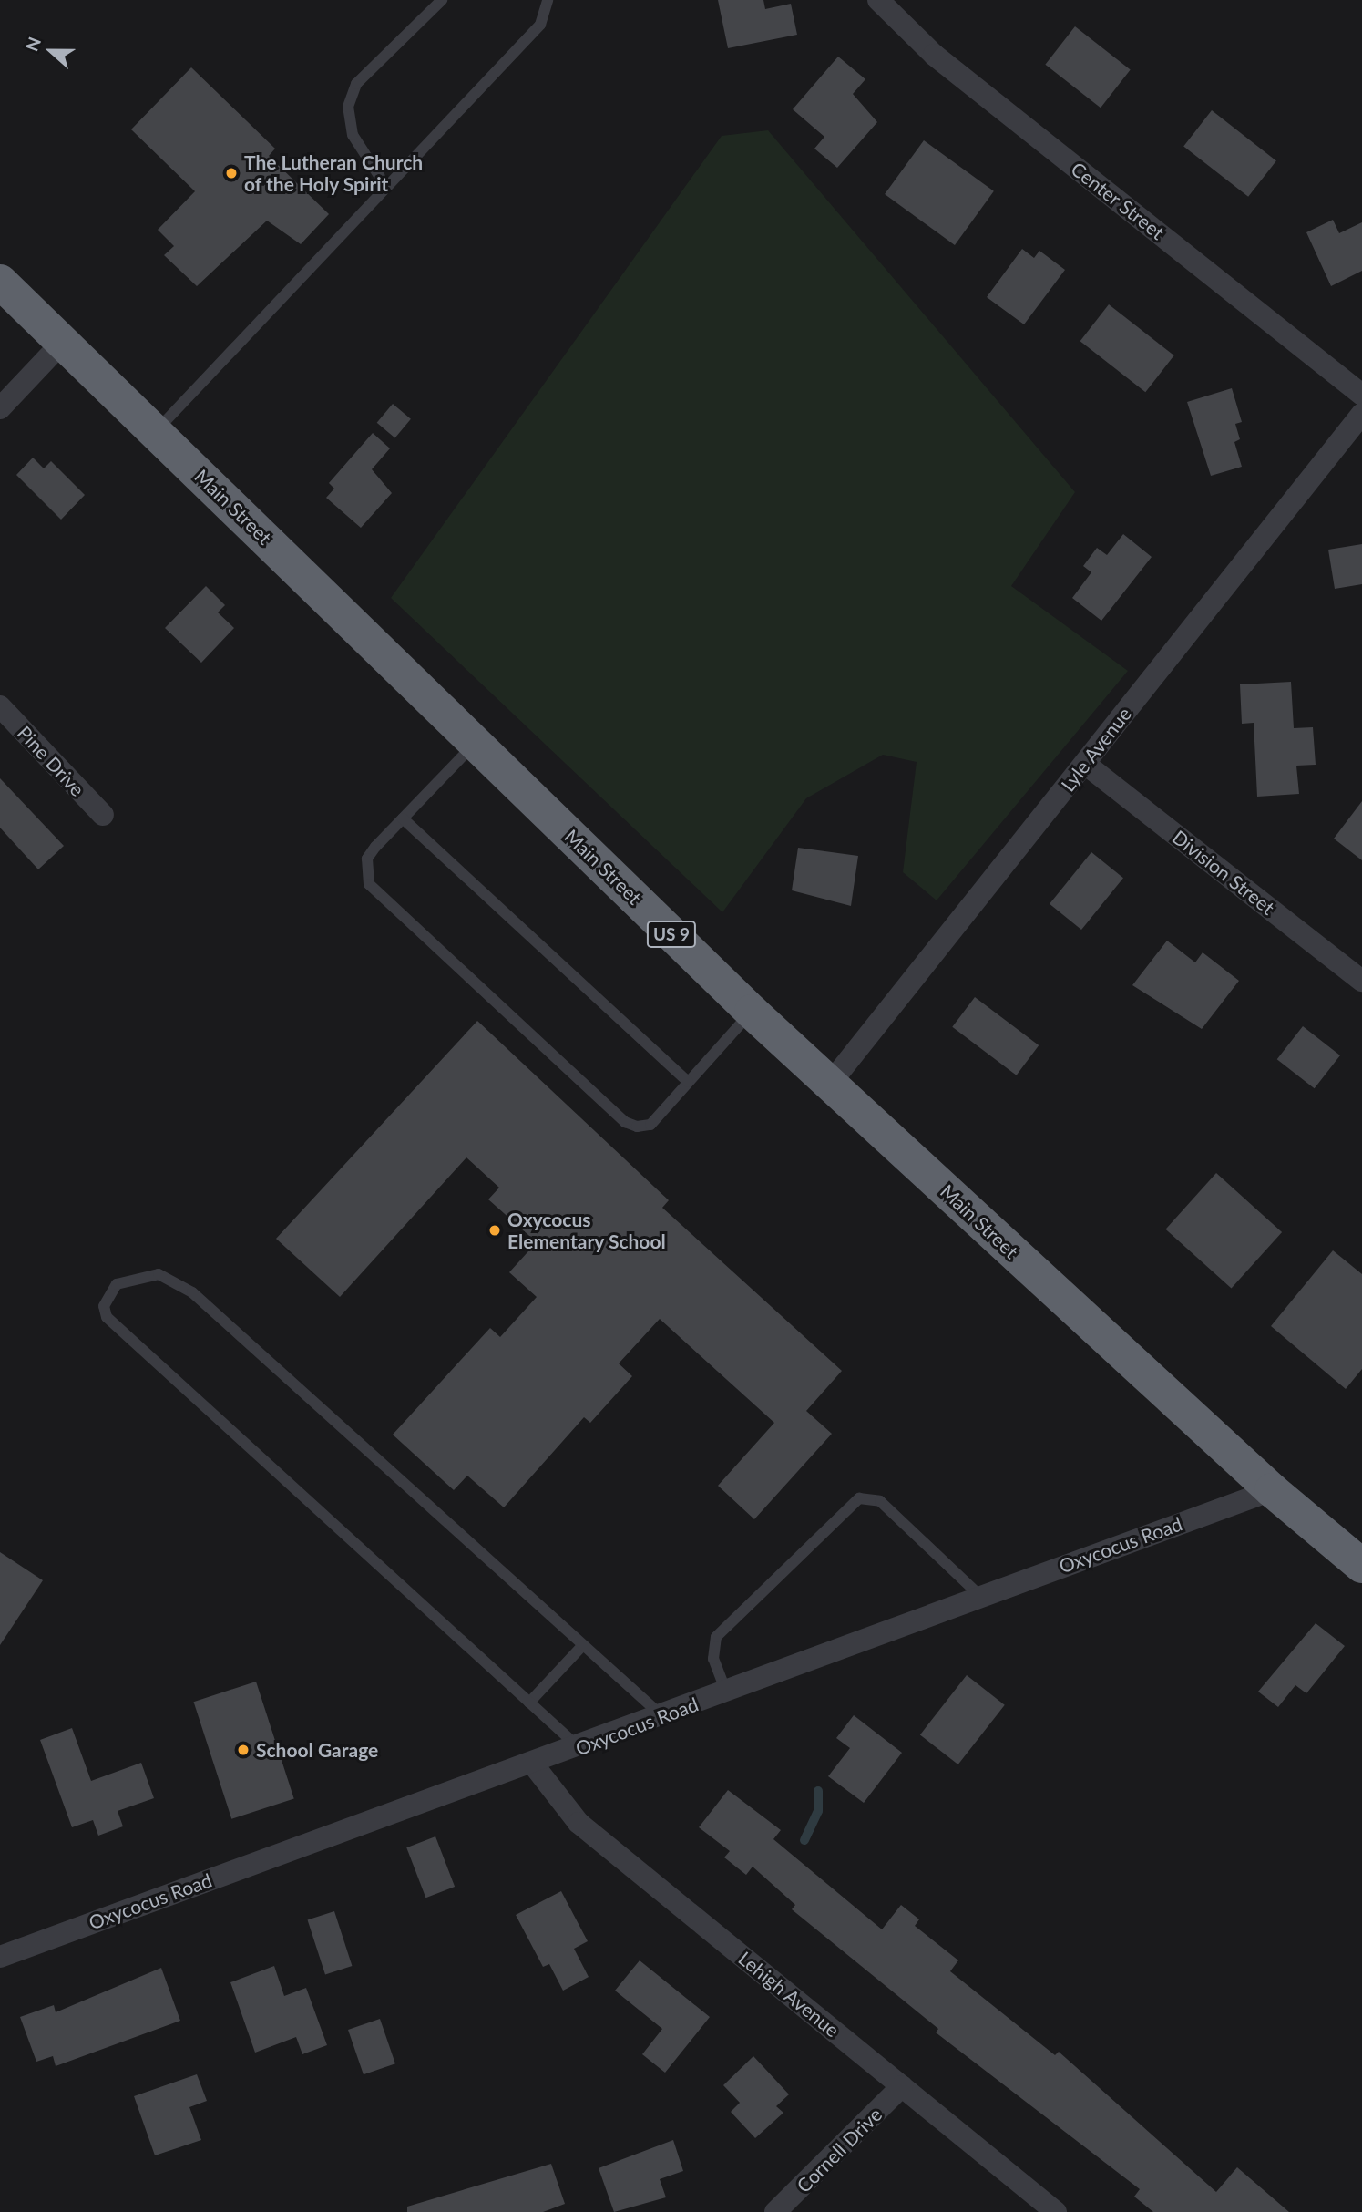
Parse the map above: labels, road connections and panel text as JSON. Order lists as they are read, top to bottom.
{
  "streets": {
    "highway": ["Main Street", "US 9"],
    "street": [
      "Center Street",
      "Lyle Avenue",
      "Pine Drive",
      "Division Street",
      "Oxycocus Road",
      "Lehigh Avenue",
      "Cornell Drive"
    ]
  },
  "crossings": [
    ["Main Street", "Lyle Avenue"],
    ["Main Street", "Oxycocus Road"],
    ["Lyle Avenue", "Division Street"],
    ["Oxycocus Road", "Lehigh Avenue"],
    ["Lehigh Avenue", "Cornell Drive"]
  ],
  "places": ["The Lutheran Church of the Holy Spirit", "Oxycocus Elementary School", "School Garage"],
  "north": "left"
}
